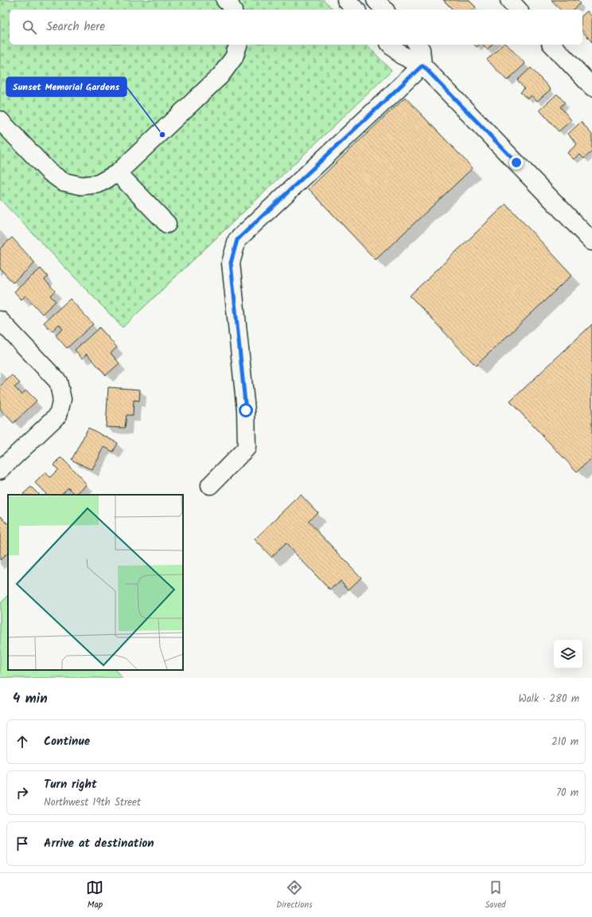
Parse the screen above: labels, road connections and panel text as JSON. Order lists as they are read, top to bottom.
{
  "places": ["Sunset Memorial Gardens"],
  "page": {
    "search": "Search here",
    "heading": ["4 min", "Walk · 280 m"],
    "list": [
      ["Continue", "210 m"],
      ["Turn right", "Northwest 19th Street", "70 m"],
      "Arrive at destination"
    ],
    "nav": ["Map", "Directions", "Saved"]
  }
}
